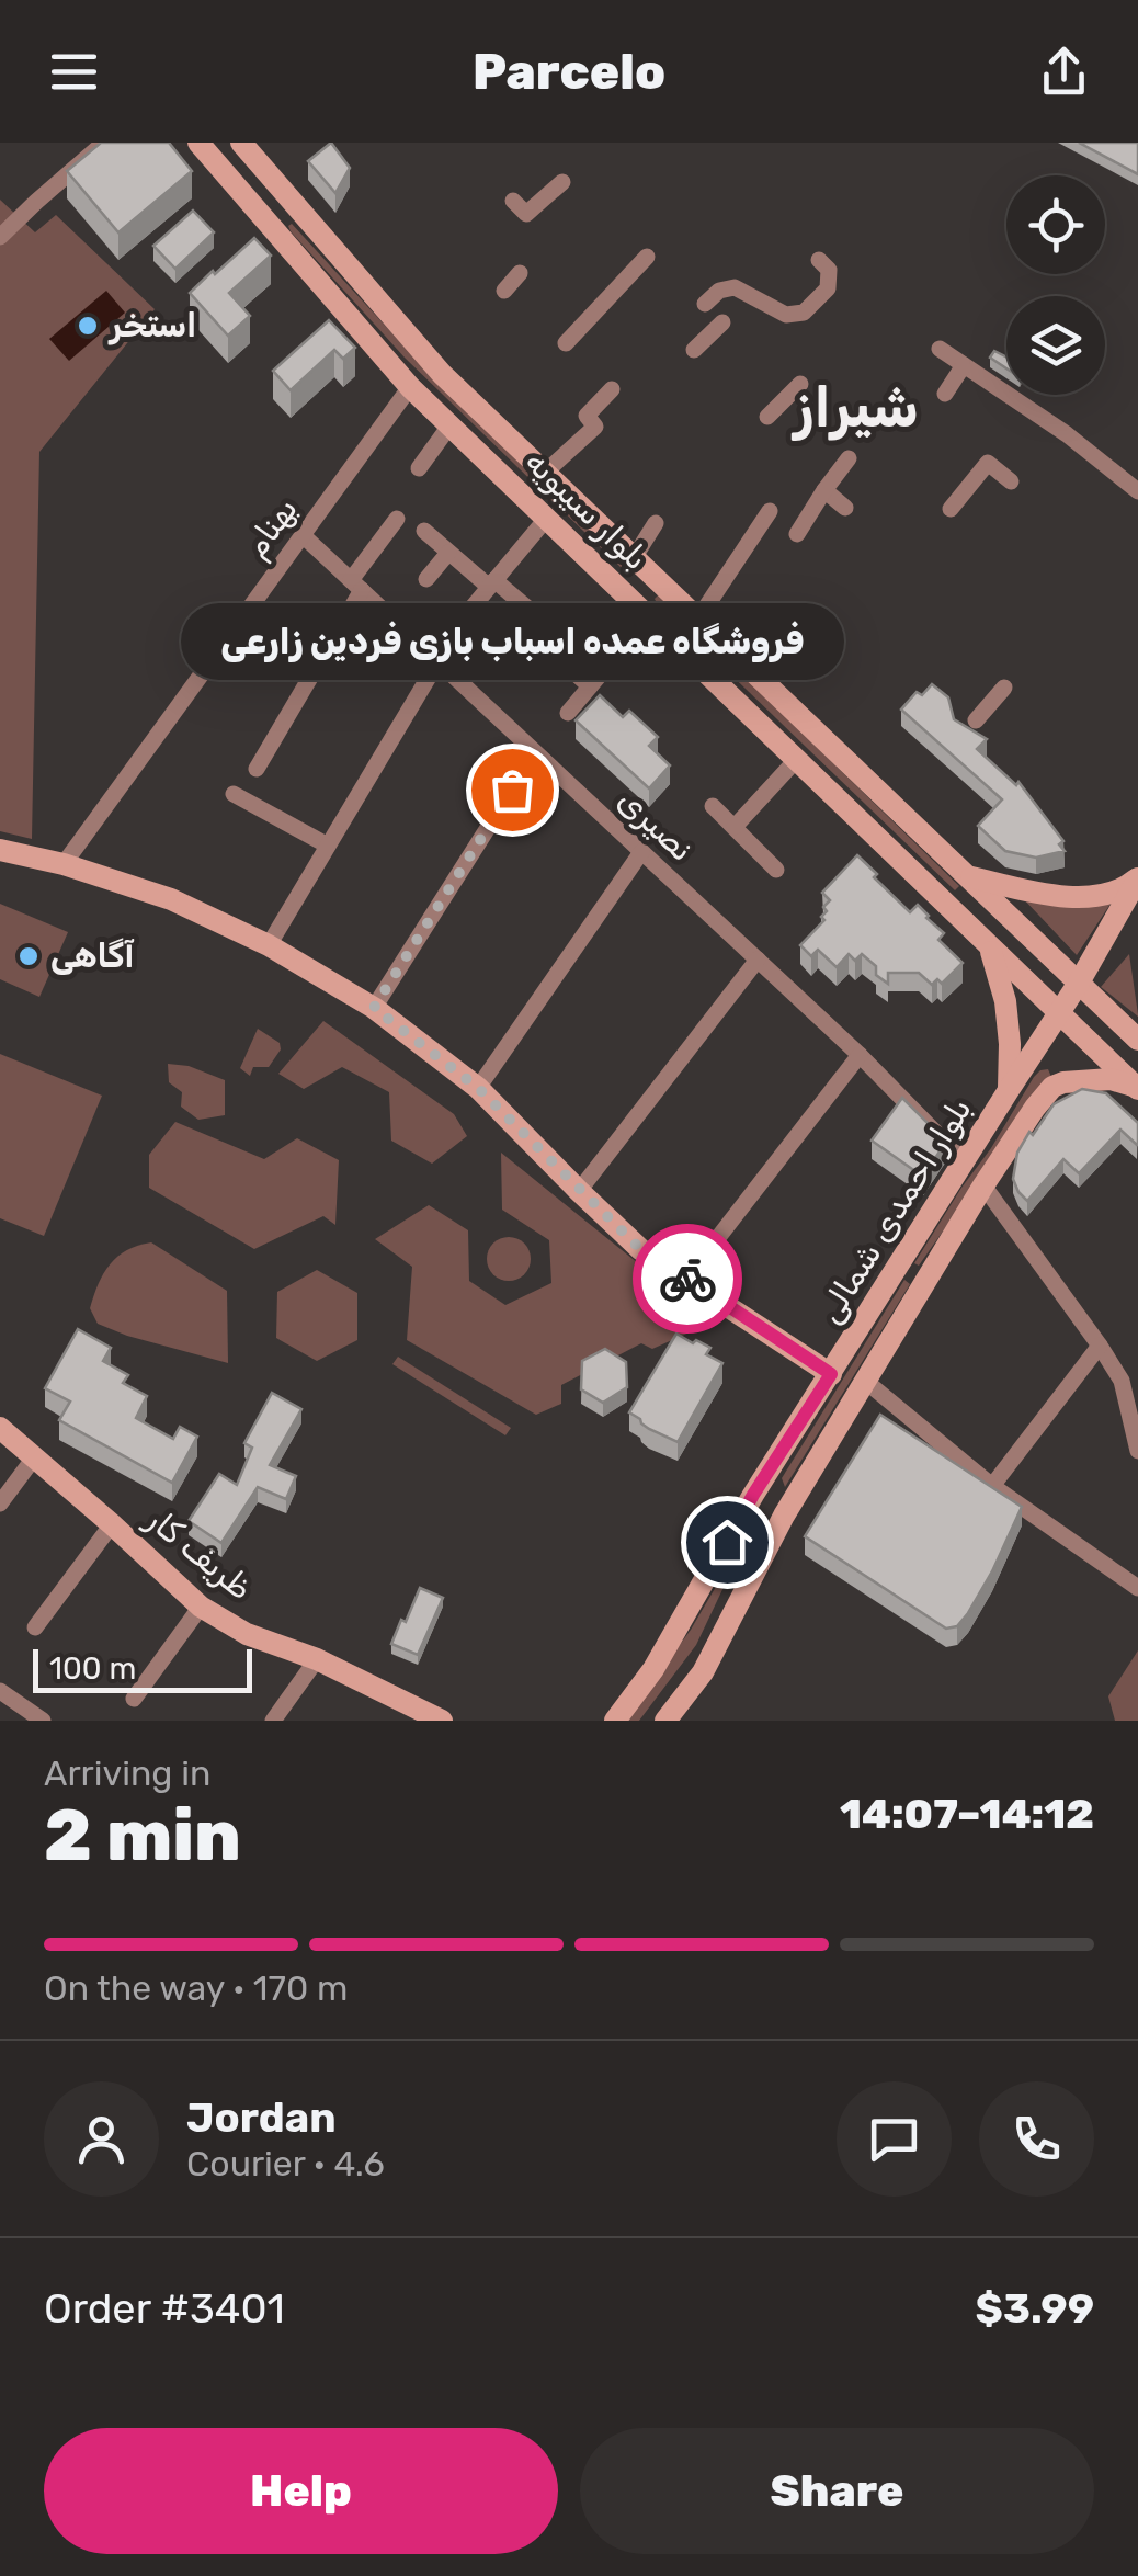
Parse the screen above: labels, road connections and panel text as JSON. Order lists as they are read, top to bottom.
{
  "streets": {
    "main road": ["بلوار سیبویه", "بلوار احمدی شمالی", "ظریف کار"],
    "street": ["بهنام", "نصیری"]
  },
  "crossings": [
    ["بلوار سیبویه", "بهنام"],
    ["بلوار سیبویه", "بلوار احمدی شمالی"],
    ["بهنام", "نصیری"],
    ["نصیری", "بلوار احمدی شمالی"]
  ],
  "districts": ["شیراز"],
  "places": ["استخر", "فروشگاه عمده اسباب بازی فردین زارعی", "آگاهی"],
  "scale_bar": "100 m",
  "page": {
    "header": "Parcelo",
    "bubble": "فروشگاه عمده اسباب بازی فردین زارعی",
    "scale": "100 m",
    "heading": ["2 min", "Arriving in", "14:07–14:12"],
    "panel": [
      "Jordan",
      "Courier · 4.6",
      "Order #3401",
      "$3.99"
    ],
    "bar": "On the way · 170 m",
    "buttons": ["Help", "Share"]
  }
}
